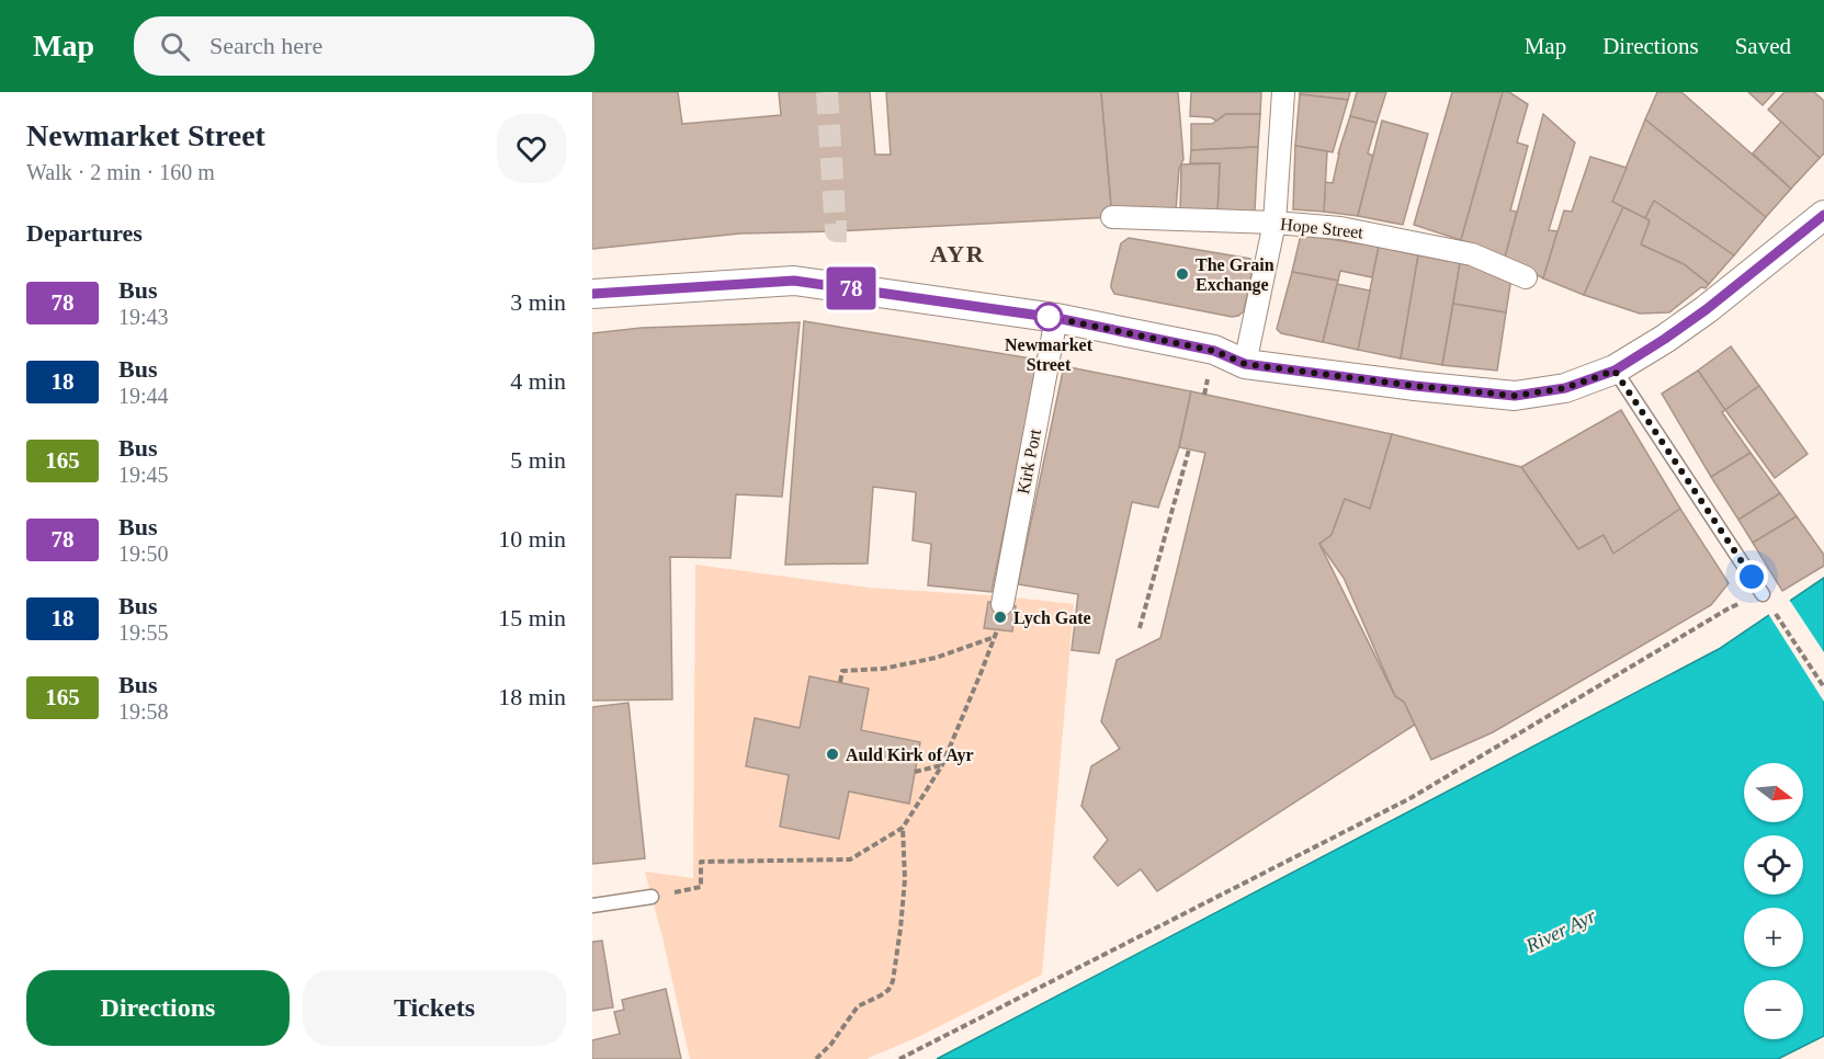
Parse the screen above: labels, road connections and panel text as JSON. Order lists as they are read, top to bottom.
{
  "streets": {
    "street": ["Hope Street", "Kirk Port"]
  },
  "districts": ["AYR"],
  "water": ["River Ayr"],
  "places": [
    "The Grain Exchange",
    "Newmarket Street",
    "Lych Gate",
    "Auld Kirk of Ayr"
  ],
  "lines": ["bus line 78"],
  "north": "right",
  "page": {
    "header": "Map",
    "search": "Search here",
    "nav": ["Map", "Directions", "Saved"],
    "heading": [
      ["Newmarket Street", "Walk · 2 min · 160 m"],
      "Departures"
    ],
    "on_map": "78",
    "list": [
      {
        "mark": "78",
        "name": "Bus",
        "note": "19:43",
        "value": "3 min"
      },
      {
        "mark": "18",
        "name": "Bus",
        "note": "19:44",
        "value": "4 min"
      },
      {
        "mark": "165",
        "name": "Bus",
        "note": "19:45",
        "value": "5 min"
      },
      {
        "mark": "78",
        "name": "Bus",
        "note": "19:50",
        "value": "10 min"
      },
      {
        "mark": "18",
        "name": "Bus",
        "note": "19:55",
        "value": "15 min"
      },
      {
        "mark": "165",
        "name": "Bus",
        "note": "19:58",
        "value": "18 min"
      }
    ],
    "map_buttons": ["+", "−"],
    "buttons": ["Directions", "Tickets"]
  }
}
